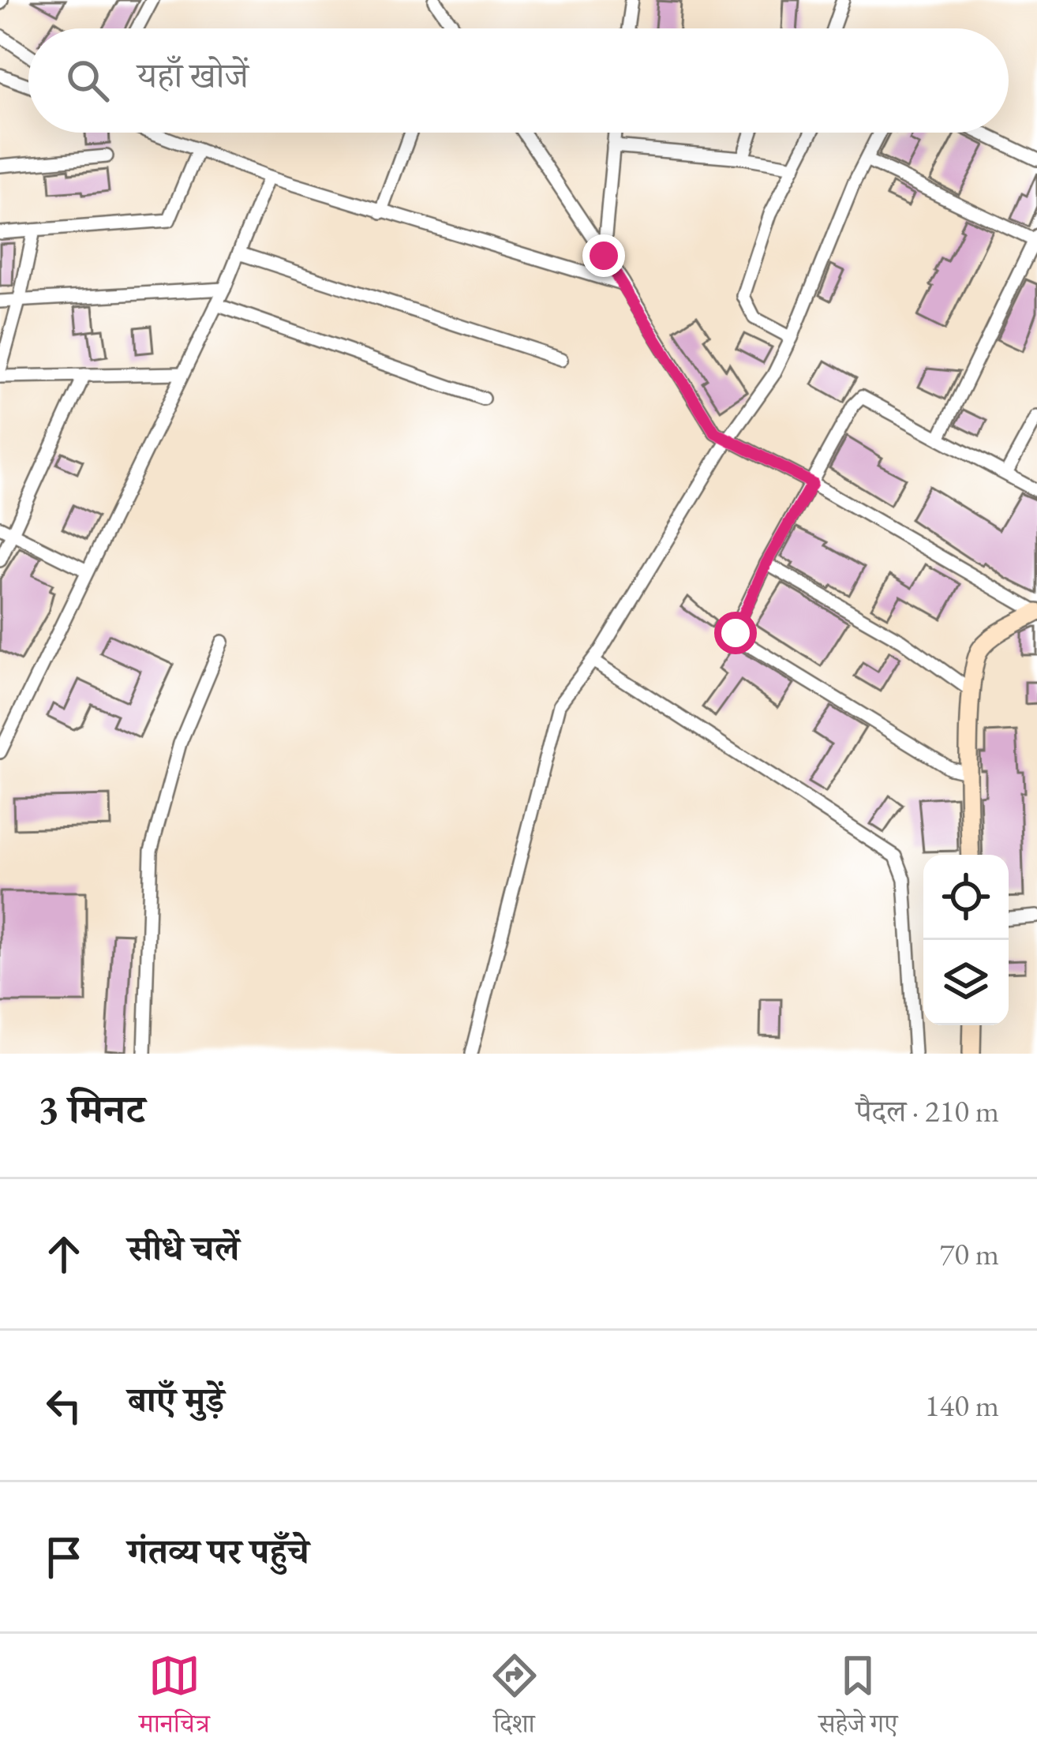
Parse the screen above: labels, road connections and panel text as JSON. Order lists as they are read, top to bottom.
{
  "page": {
    "search": "यहाँ खोजें",
    "heading": ["3 मिनट", "पैदल · 210 m"],
    "list": [
      ["सीधे चलें", "70 m"],
      ["बाएँ मुड़ें", "140 m"],
      "गंतव्य पर पहुँचे"
    ],
    "nav": ["मानचित्र", "दिशा", "सहेजे गए"]
  }
}
